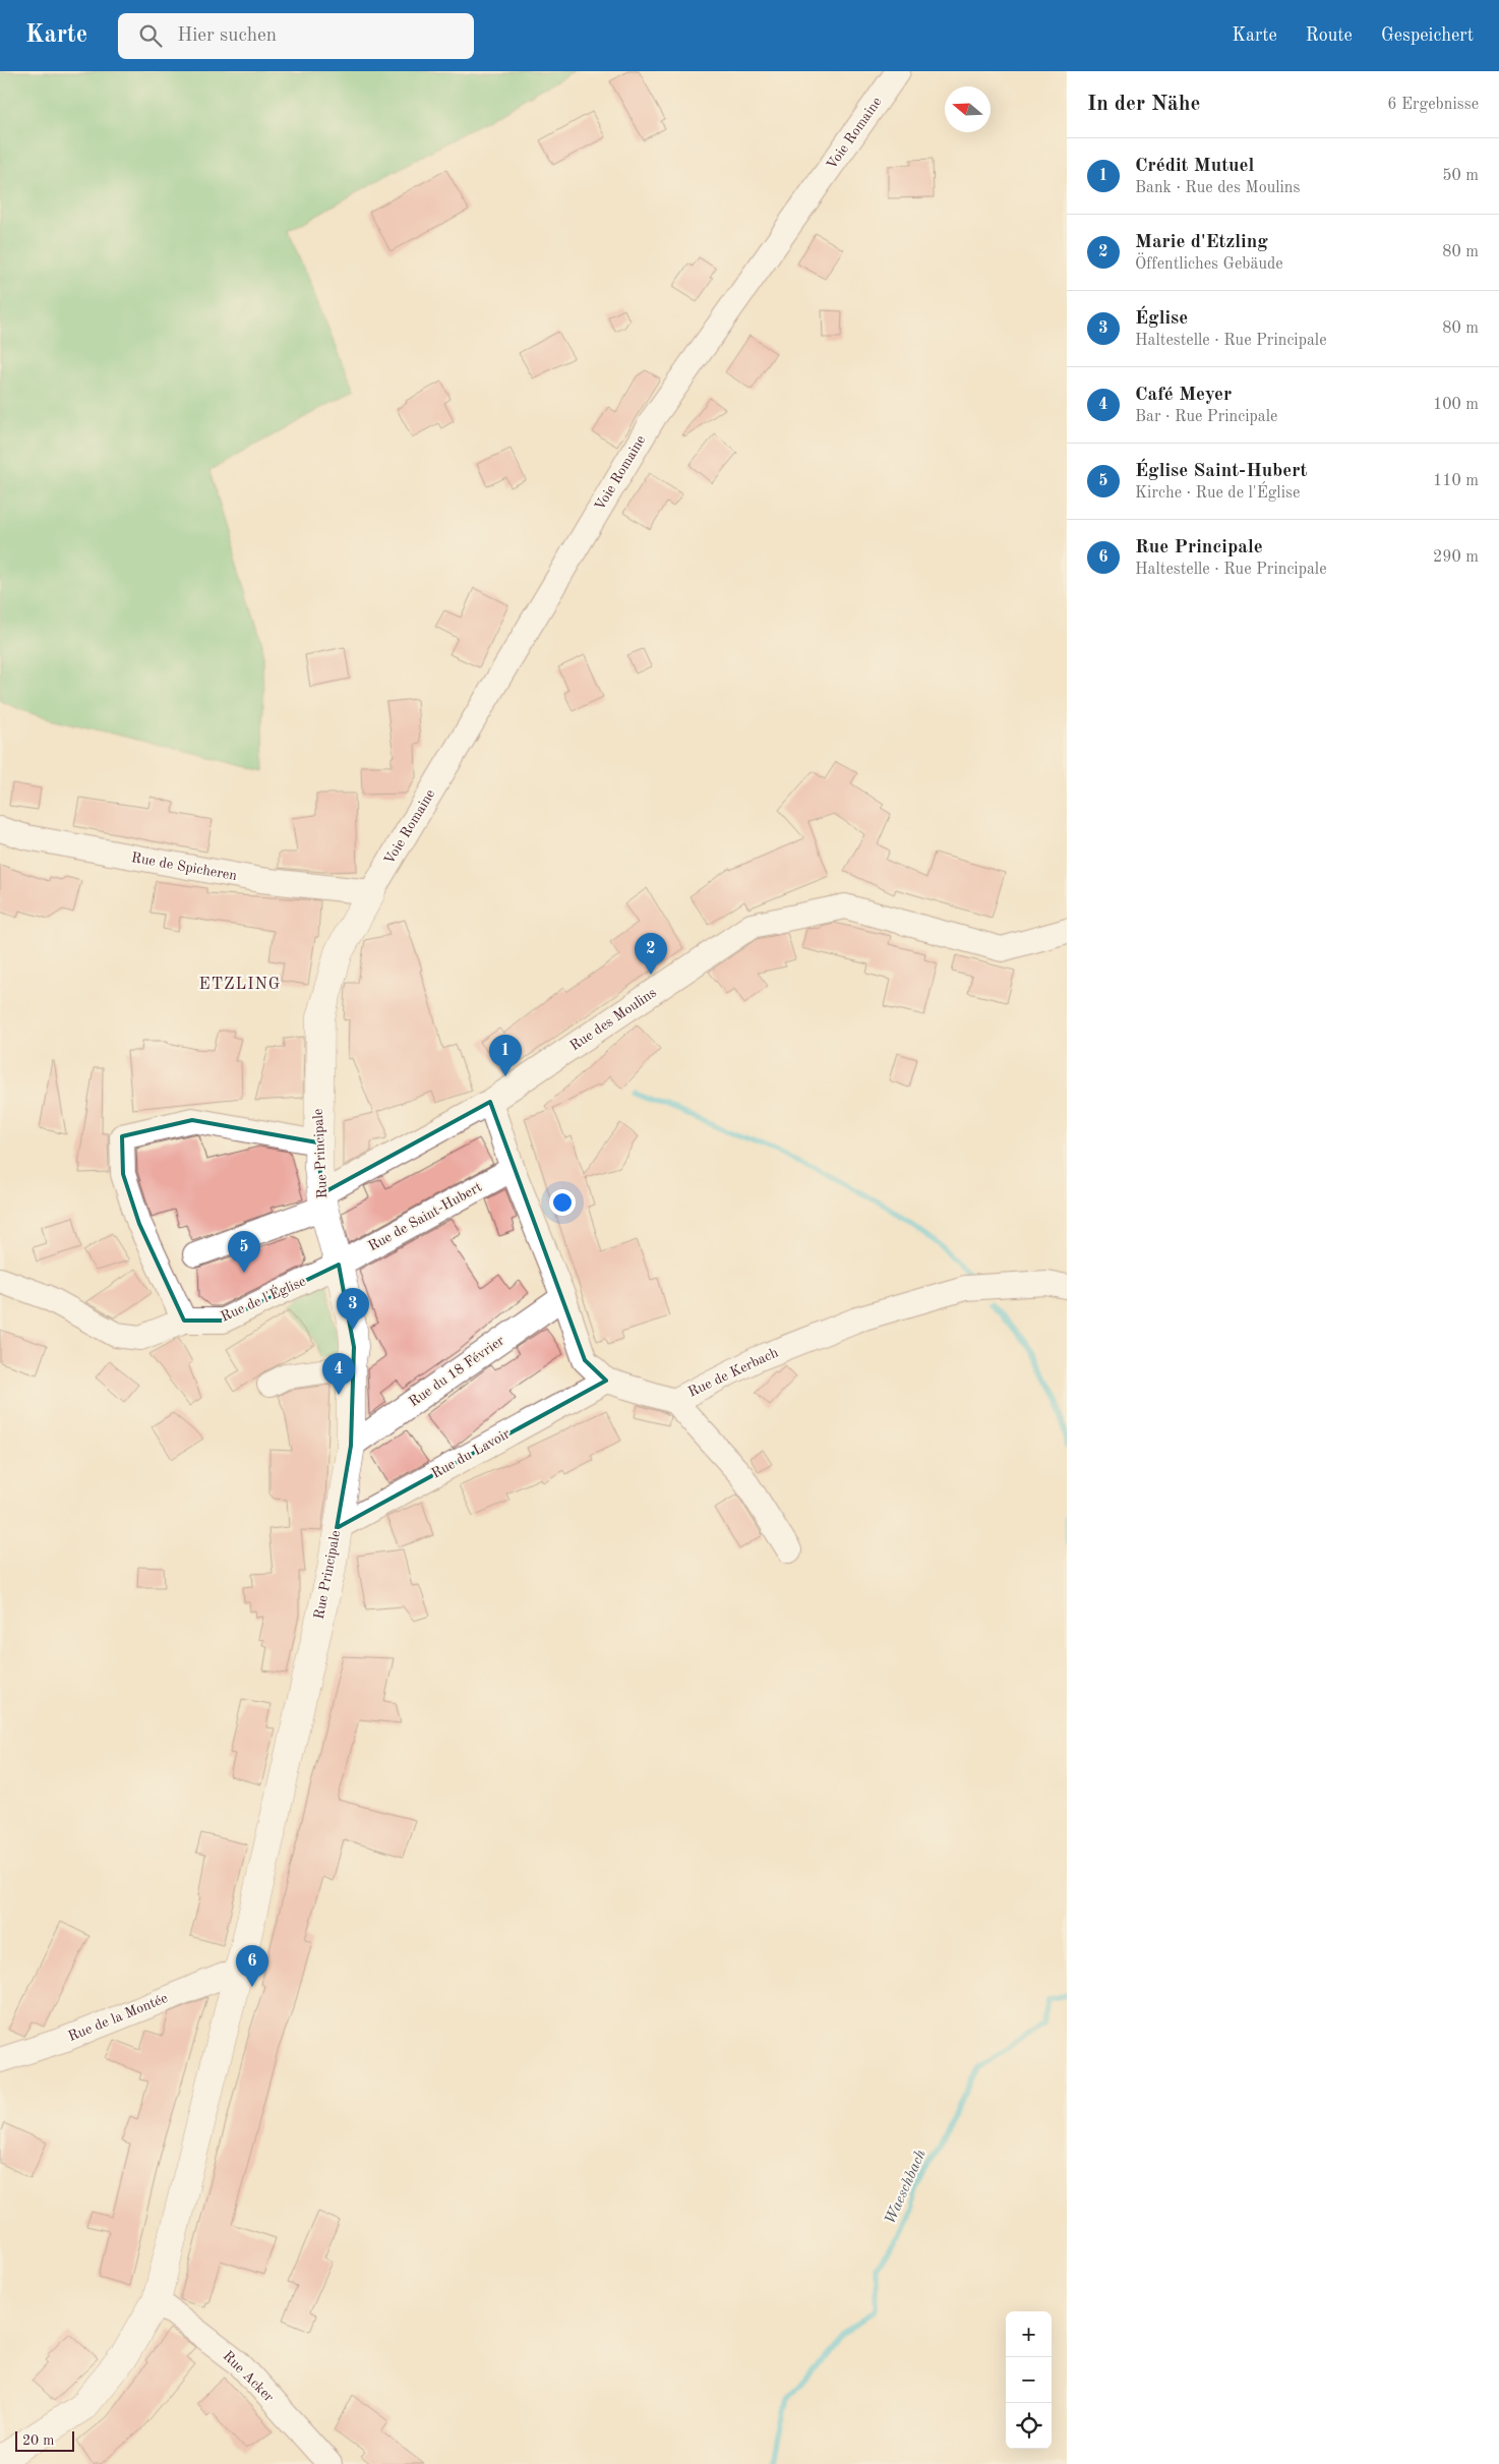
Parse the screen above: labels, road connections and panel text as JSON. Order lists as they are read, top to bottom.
{
  "streets": {
    "street": [
      "Voie Romaine",
      "Rue de Spicheren",
      "Rue des Moulins",
      "Rue Principale",
      "Rue de Saint-Hubert",
      "Rue de l'Église",
      "Rue du 18 Février",
      "Rue de Kerbach",
      "Rue du Lavoir",
      "Rue de la Montée",
      "Rue Acker"
    ]
  },
  "crossings": [
    ["Voie Romaine", "Rue de Spicheren"],
    ["Voie Romaine", "Rue Principale"],
    ["Rue de Spicheren", "Rue Principale"],
    ["Rue des Moulins", "Rue Principale"],
    ["Rue des Moulins", "Rue de Kerbach"],
    ["Rue Principale", "Rue de Saint-Hubert"],
    ["Rue Principale", "Rue de l'Église"],
    ["Rue Principale", "Rue du 18 Février"],
    ["Rue Principale", "Rue du Lavoir"],
    ["Rue Principale", "Rue de la Montée"],
    ["Rue Principale", "Rue Acker"],
    ["Rue de Saint-Hubert", "Rue de l'Église"],
    ["Rue de Saint-Hubert", "Rue de Kerbach"],
    ["Rue du 18 Février", "Rue de Kerbach"],
    ["Rue de Kerbach", "Rue du Lavoir"]
  ],
  "districts": ["ETZLING"],
  "water": ["Waeschbach"],
  "scale_bar": "20 m",
  "north": "left",
  "page": {
    "header": "Karte",
    "search": "Hier suchen",
    "nav": ["Karte", "Route", "Gespeichert"],
    "heading": ["In der Nähe", "6 Ergebnisse"],
    "list": [
      {
        "mark": "1",
        "name": "Crédit Mutuel",
        "note": "Bank · Rue des Moulins",
        "value": "50 m"
      },
      {
        "mark": "2",
        "name": "Marie d'Etzling",
        "note": "Öffentliches Gebäude",
        "value": "80 m"
      },
      {
        "mark": "3",
        "name": "Église",
        "note": "Haltestelle · Rue Principale",
        "value": "80 m"
      },
      {
        "mark": "4",
        "name": "Café Meyer",
        "note": "Bar · Rue Principale",
        "value": "100 m"
      },
      {
        "mark": "5",
        "name": "Église Saint-Hubert",
        "note": "Kirche · Rue de l'Église",
        "value": "110 m"
      },
      {
        "mark": "6",
        "name": "Rue Principale",
        "note": "Haltestelle · Rue Principale",
        "value": "290 m"
      }
    ],
    "pins": [
      "2",
      "1",
      "5",
      "3",
      "4",
      "6"
    ],
    "map_buttons": ["+", "−"],
    "scale": "20 m"
  }
}
